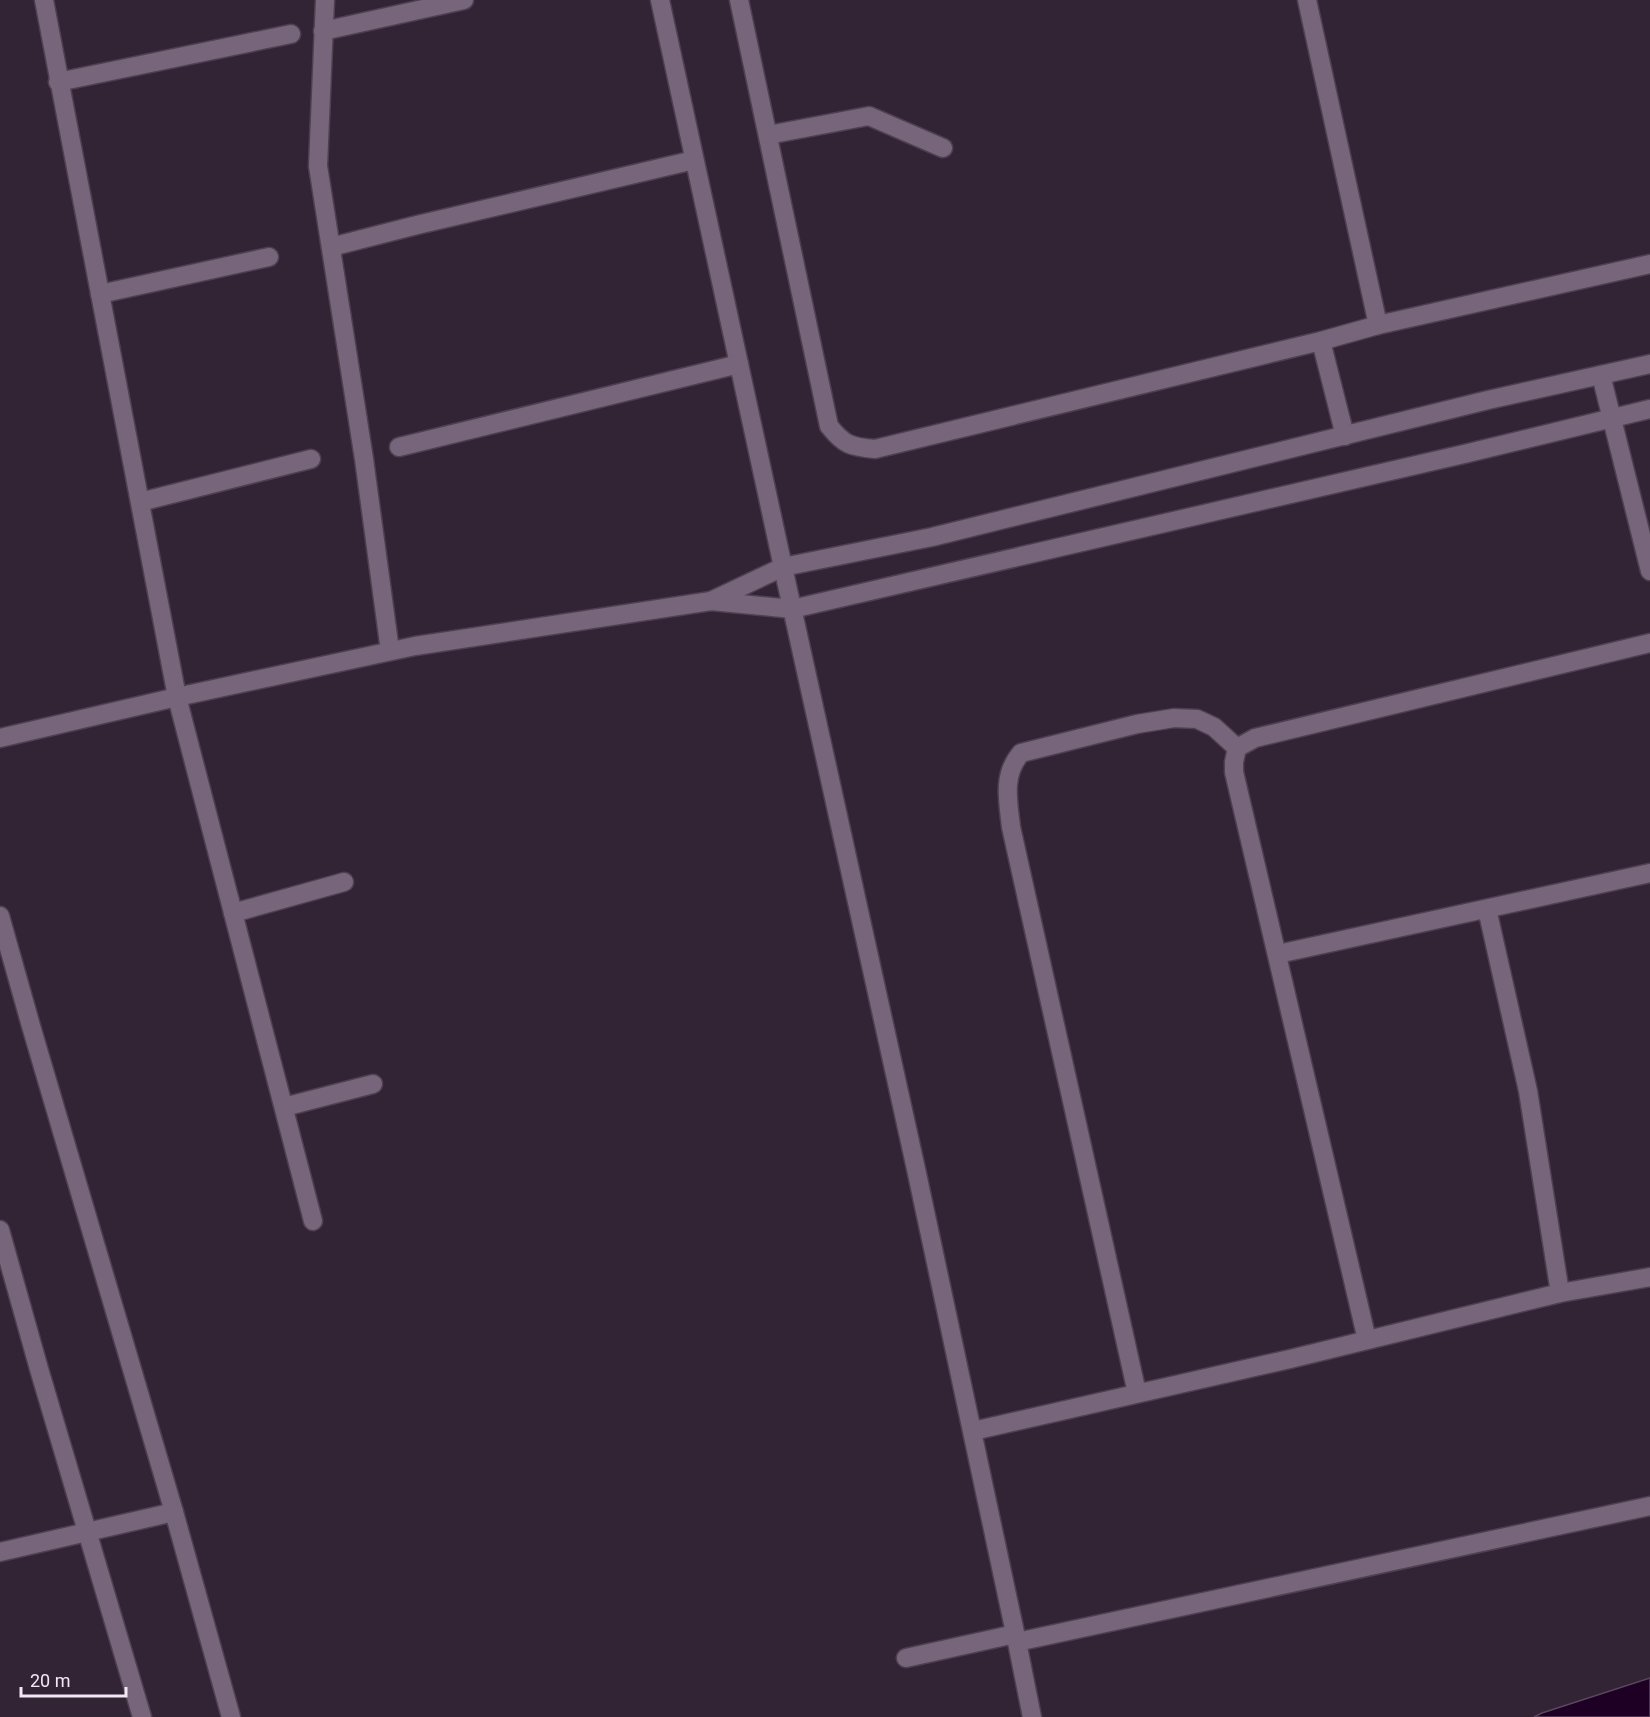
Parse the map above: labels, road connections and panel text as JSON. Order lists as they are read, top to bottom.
{
  "scale_bar": "20 m"
}
